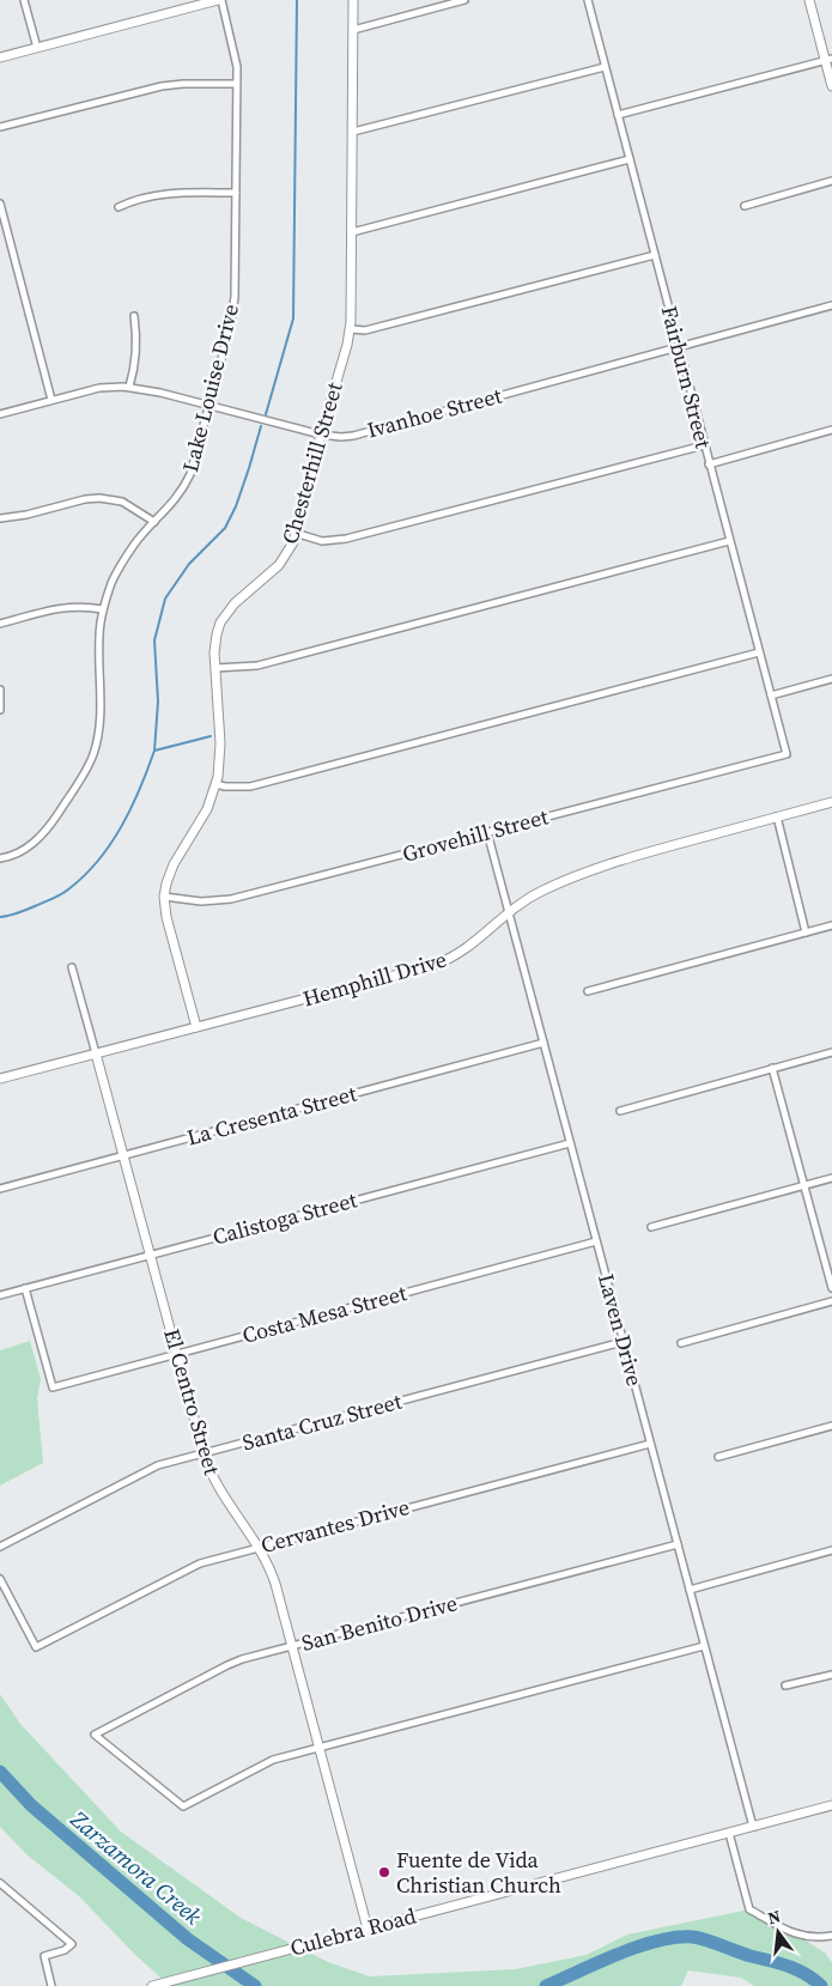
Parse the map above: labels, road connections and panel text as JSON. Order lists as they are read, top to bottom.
{
  "streets": {
    "street": [
      "Fairburn Street",
      "Lake Louise Drive",
      "Ivanhoe Street",
      "Chesterhill Street",
      "Grovehill Street",
      "Hemphill Drive",
      "La Cresenta Street",
      "Calistoga Street",
      "Costa Mesa Street",
      "Laven Drive",
      "El Centro Street",
      "Santa Cruz Street",
      "Cervantes Drive",
      "San Benito Drive",
      "Culebra Road"
    ]
  },
  "crossings": [
    ["Fairburn Street", "Ivanhoe Street"],
    ["Fairburn Street", "Grovehill Street"],
    ["Lake Louise Drive", "Ivanhoe Street"],
    ["Ivanhoe Street", "Chesterhill Street"],
    ["Chesterhill Street", "Grovehill Street"],
    ["Chesterhill Street", "Hemphill Drive"],
    ["Grovehill Street", "Laven Drive"],
    ["Hemphill Drive", "Laven Drive"],
    ["Hemphill Drive", "El Centro Street"],
    ["La Cresenta Street", "Laven Drive"],
    ["La Cresenta Street", "El Centro Street"],
    ["Calistoga Street", "Costa Mesa Street"],
    ["Calistoga Street", "Laven Drive"],
    ["Calistoga Street", "El Centro Street"],
    ["Costa Mesa Street", "Laven Drive"],
    ["Costa Mesa Street", "El Centro Street"],
    ["Laven Drive", "Santa Cruz Street"],
    ["Laven Drive", "Cervantes Drive"],
    ["Laven Drive", "San Benito Drive"],
    ["Laven Drive", "Culebra Road"],
    ["El Centro Street", "Santa Cruz Street"],
    ["El Centro Street", "Cervantes Drive"],
    ["El Centro Street", "San Benito Drive"],
    ["El Centro Street", "Culebra Road"]
  ],
  "water": ["Zarzamora Creek"],
  "places": ["Fuente de Vida Christian Church"],
  "north": "top"
}
